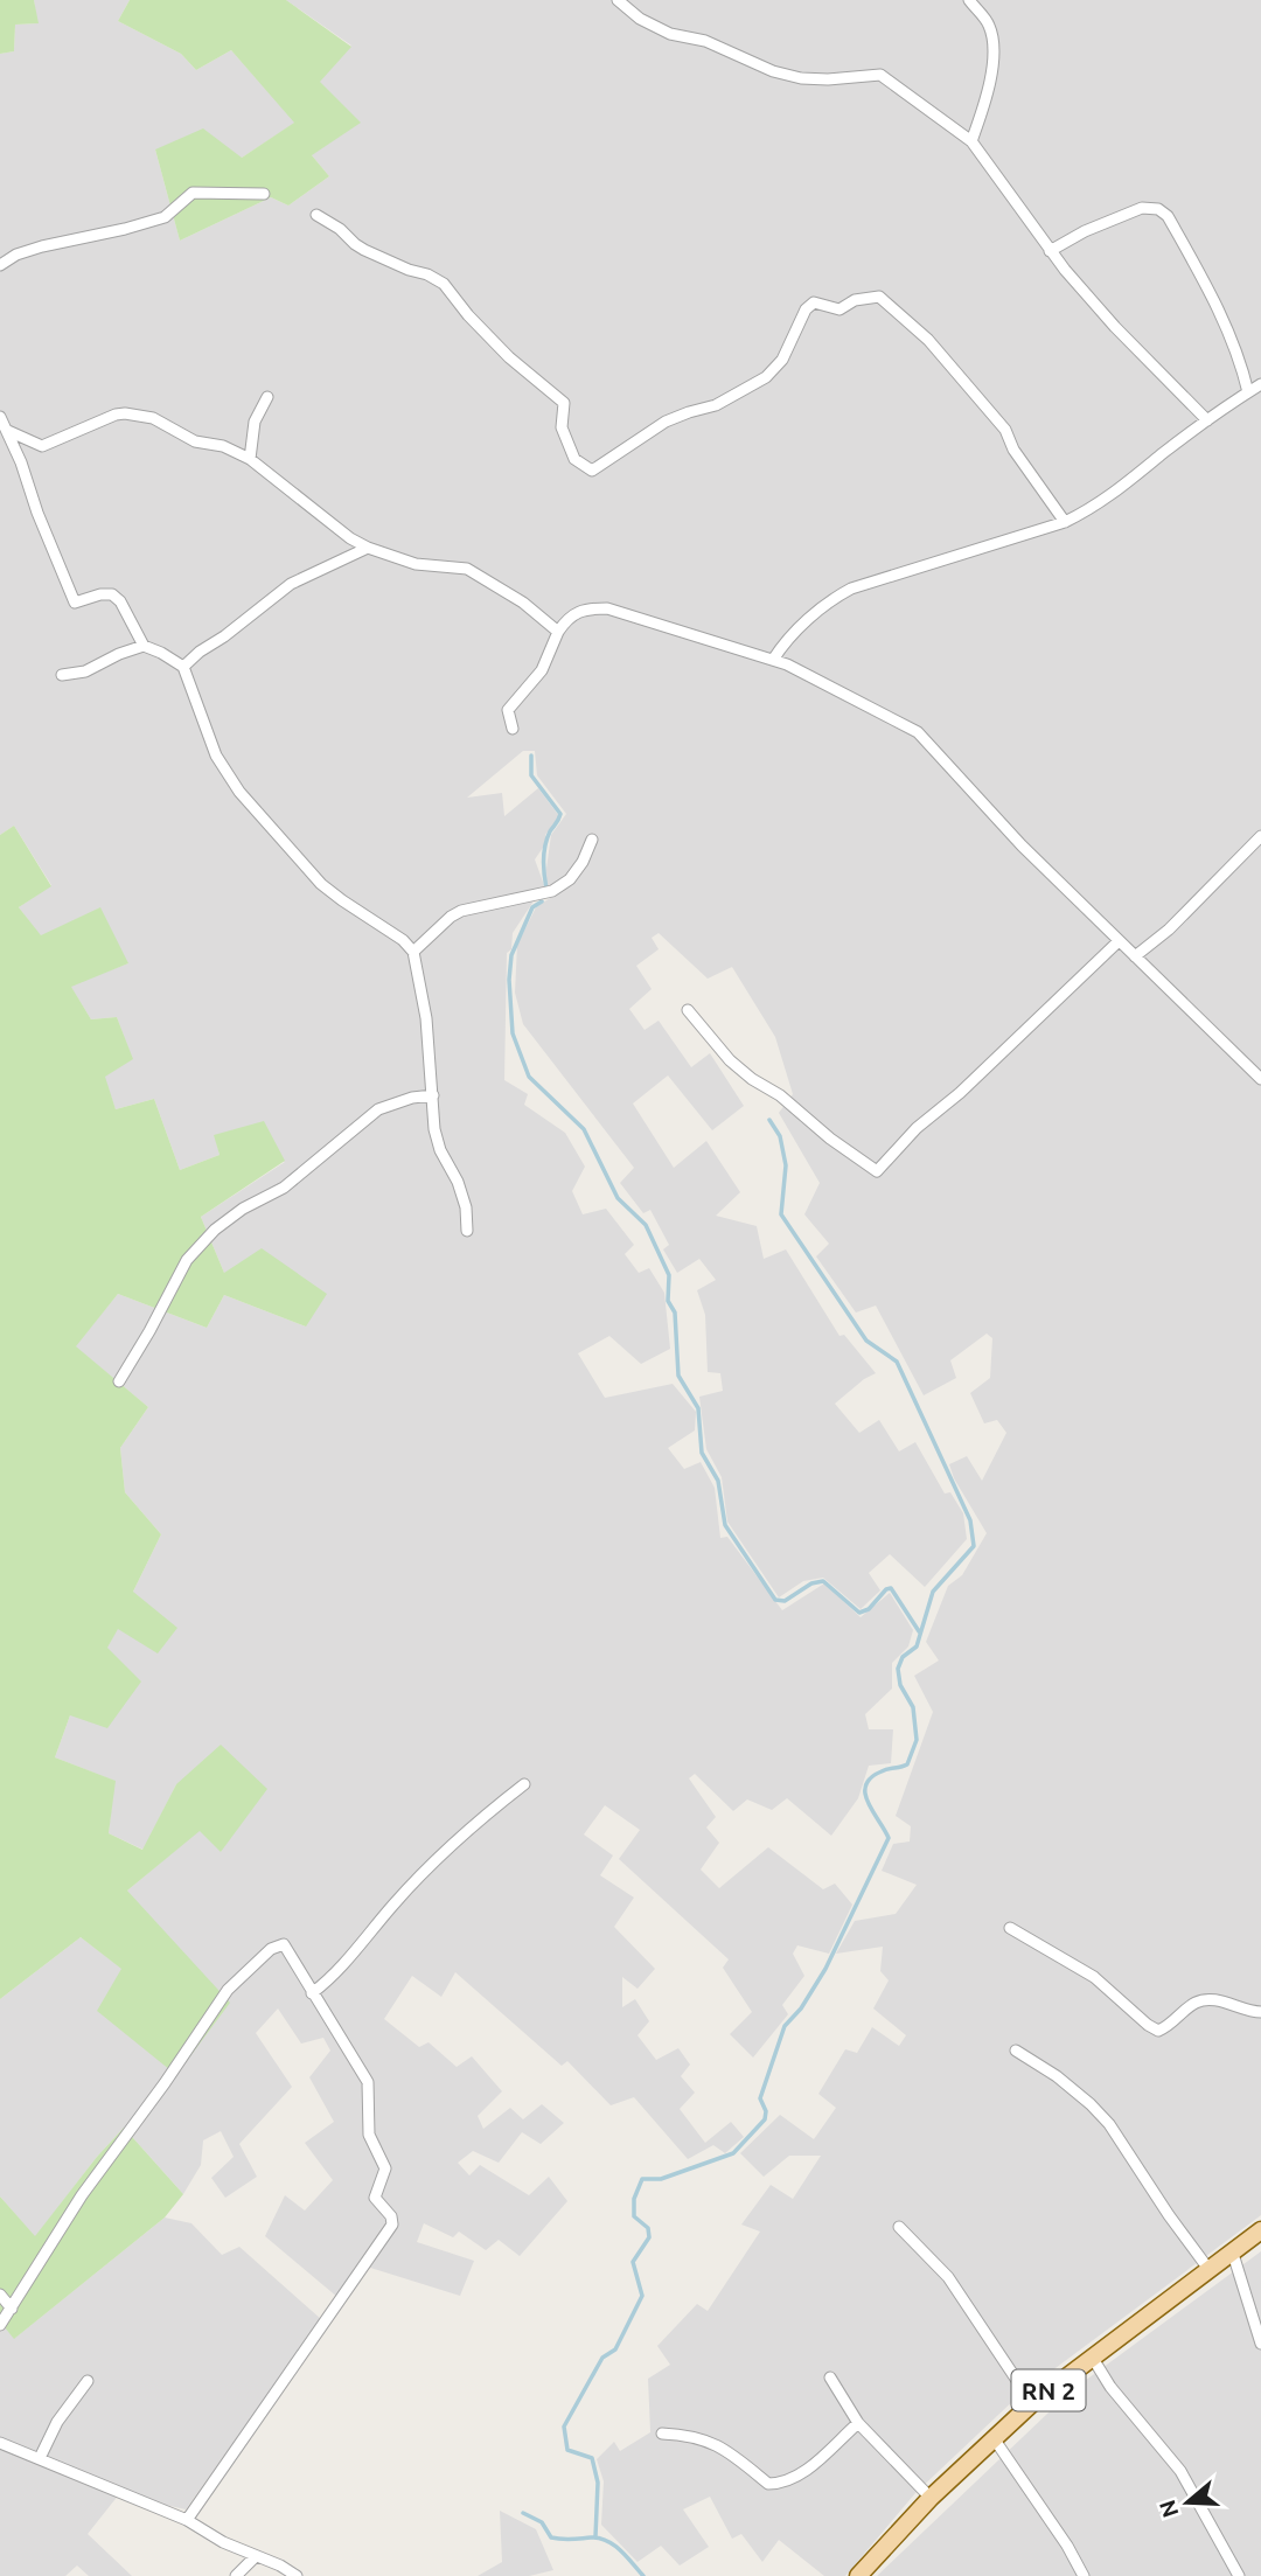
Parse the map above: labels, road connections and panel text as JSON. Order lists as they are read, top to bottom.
{
  "streets": {
    "main road": ["RN 2"]
  },
  "north": "left"
}
